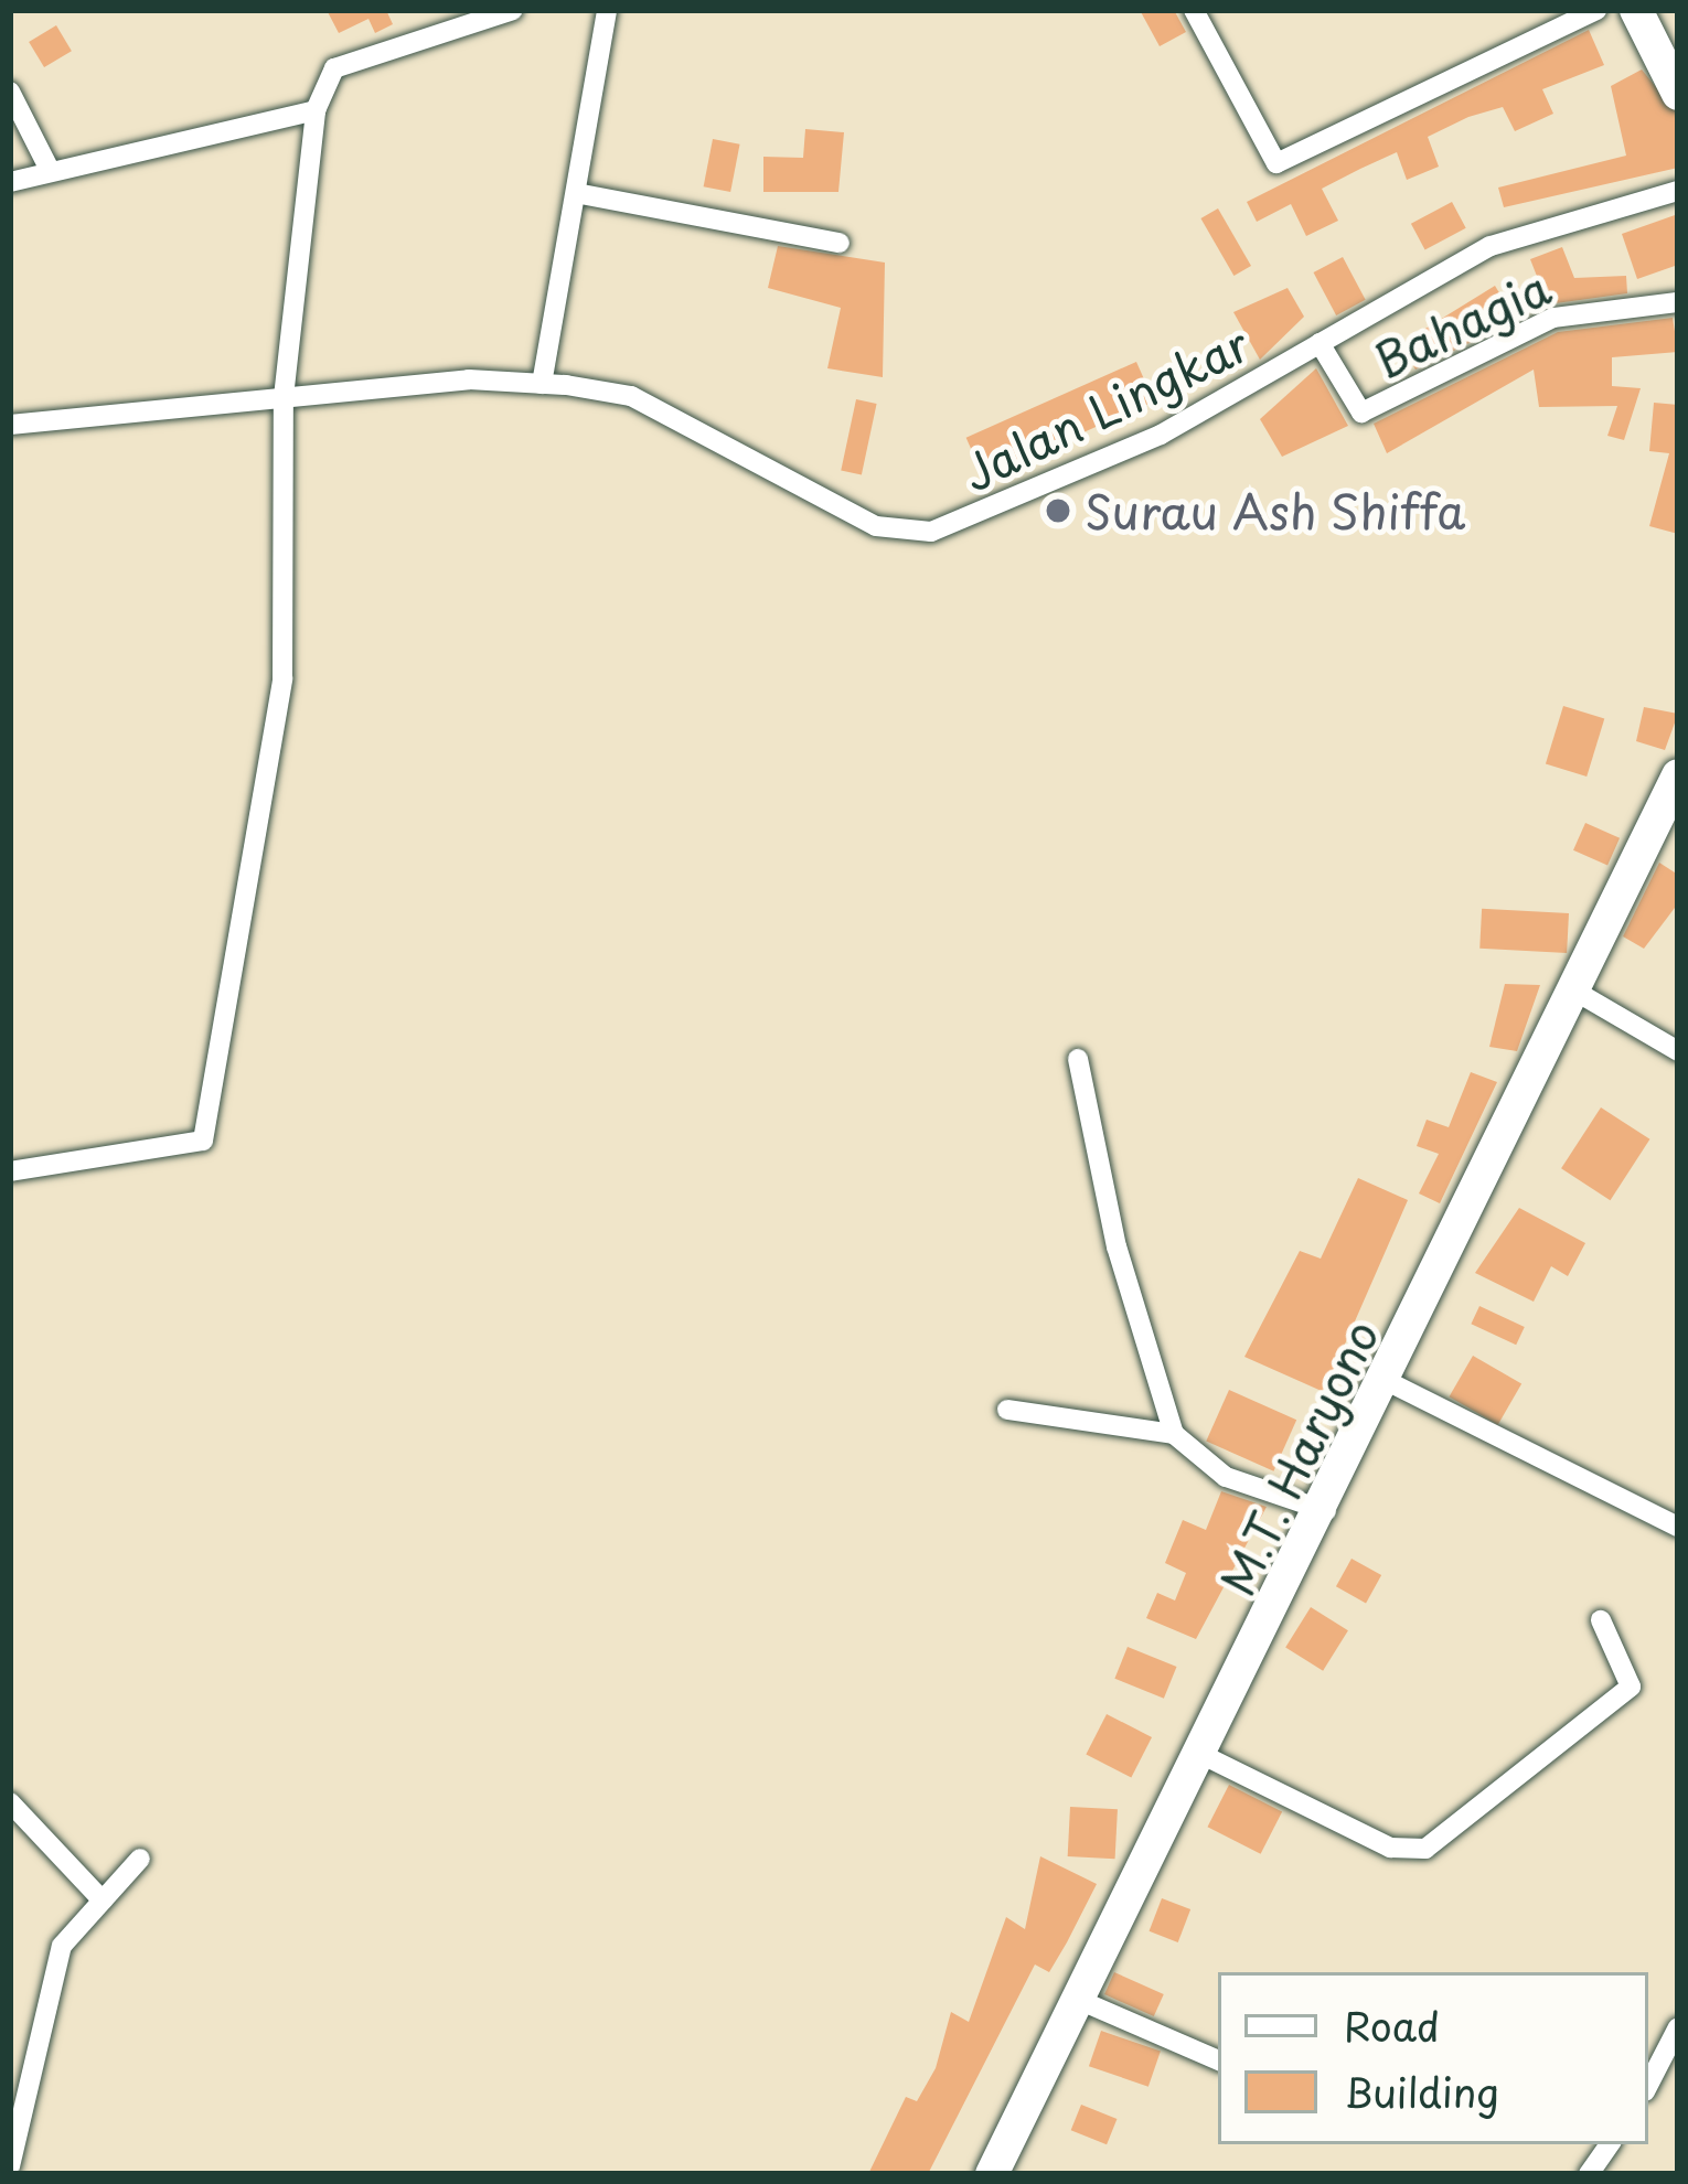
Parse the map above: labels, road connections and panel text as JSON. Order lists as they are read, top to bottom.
{
  "streets": {
    "highway": ["M.T. Haryono"],
    "street": ["Bahagia", "Jalan Lingkar"]
  },
  "crossings": [
    ["Bahagia", "Jalan Lingkar"]
  ],
  "places": ["Surau Ash Shiffa"],
  "legend": ["Road", "Building"]
}
